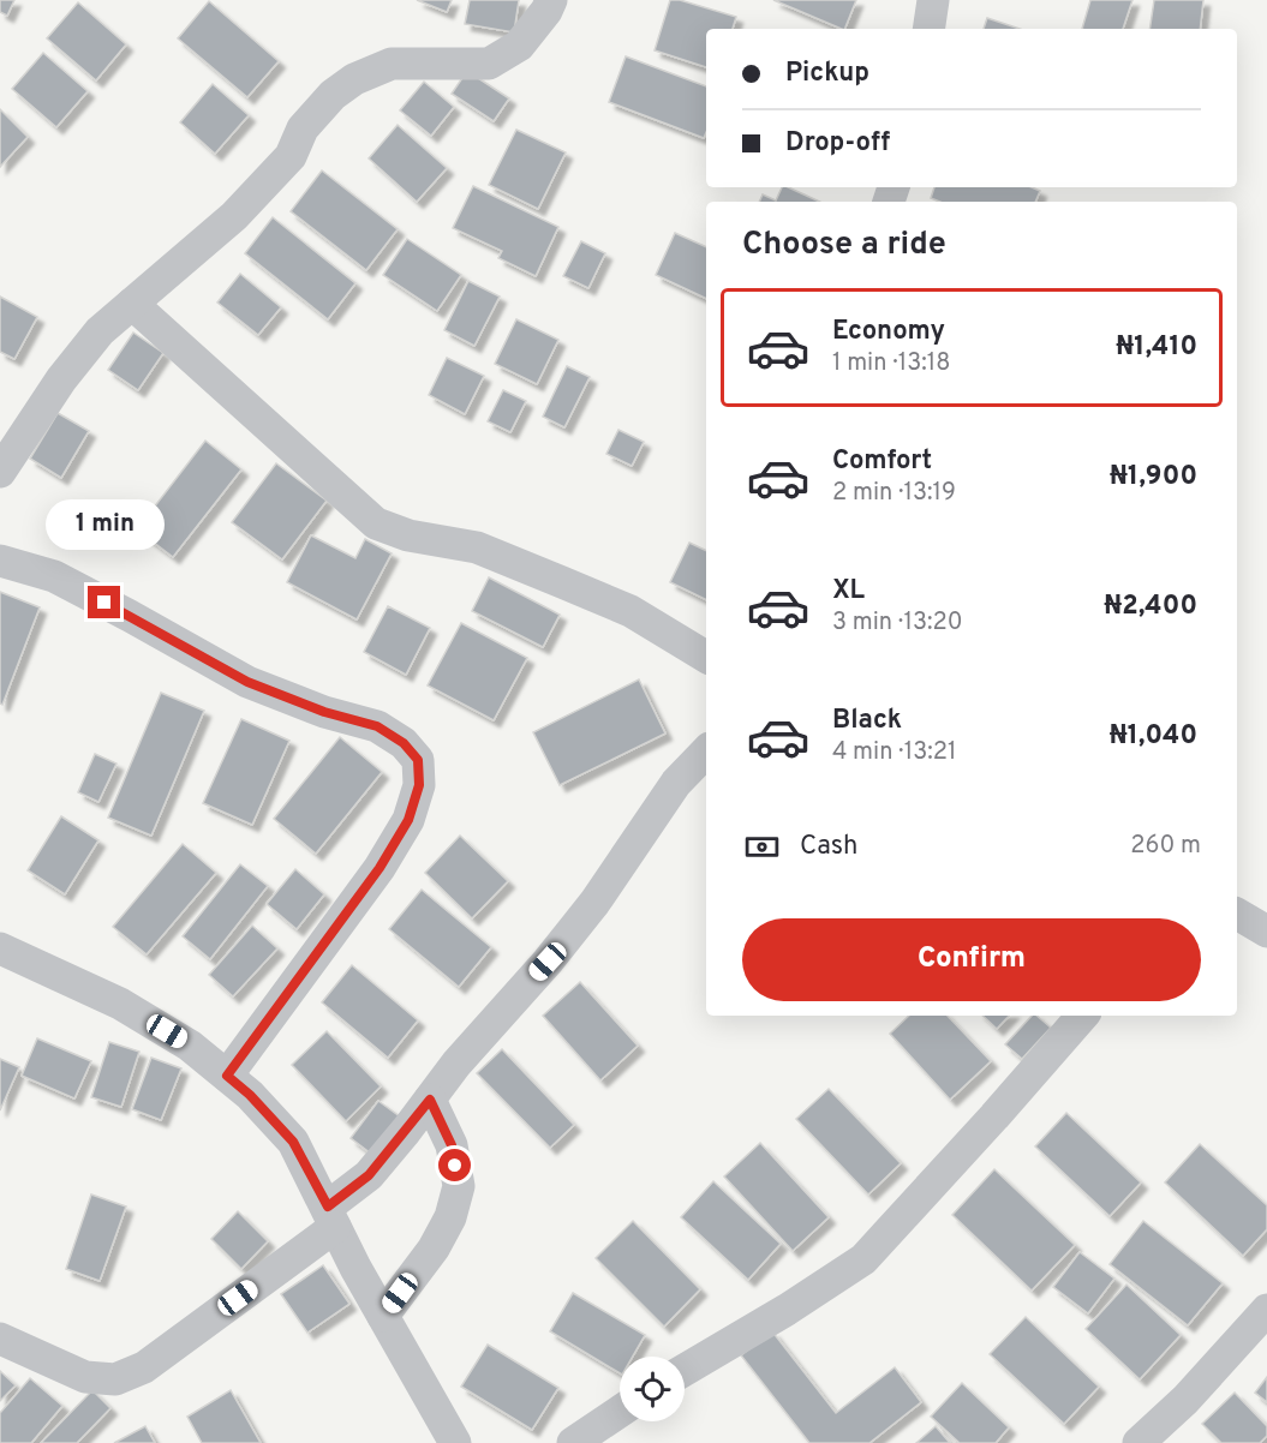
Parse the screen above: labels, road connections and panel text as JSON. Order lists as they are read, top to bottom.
{
  "page": {
    "banner": ["Pickup", "Drop-off"],
    "heading": "Choose a ride",
    "list": [
      {
        "name": "Economy",
        "note": "1 min · 13:18",
        "value": "₦1,410"
      },
      {
        "name": "Comfort",
        "note": "2 min · 13:19",
        "value": "₦1,900"
      },
      {
        "name": "XL",
        "note": "3 min · 13:20",
        "value": "₦2,400"
      },
      {
        "name": "Black",
        "note": "4 min · 13:21",
        "value": "₦1,040"
      }
    ],
    "bubble": "1 min",
    "pay": ["Cash", "260 m"],
    "buttons": "Confirm"
  }
}
